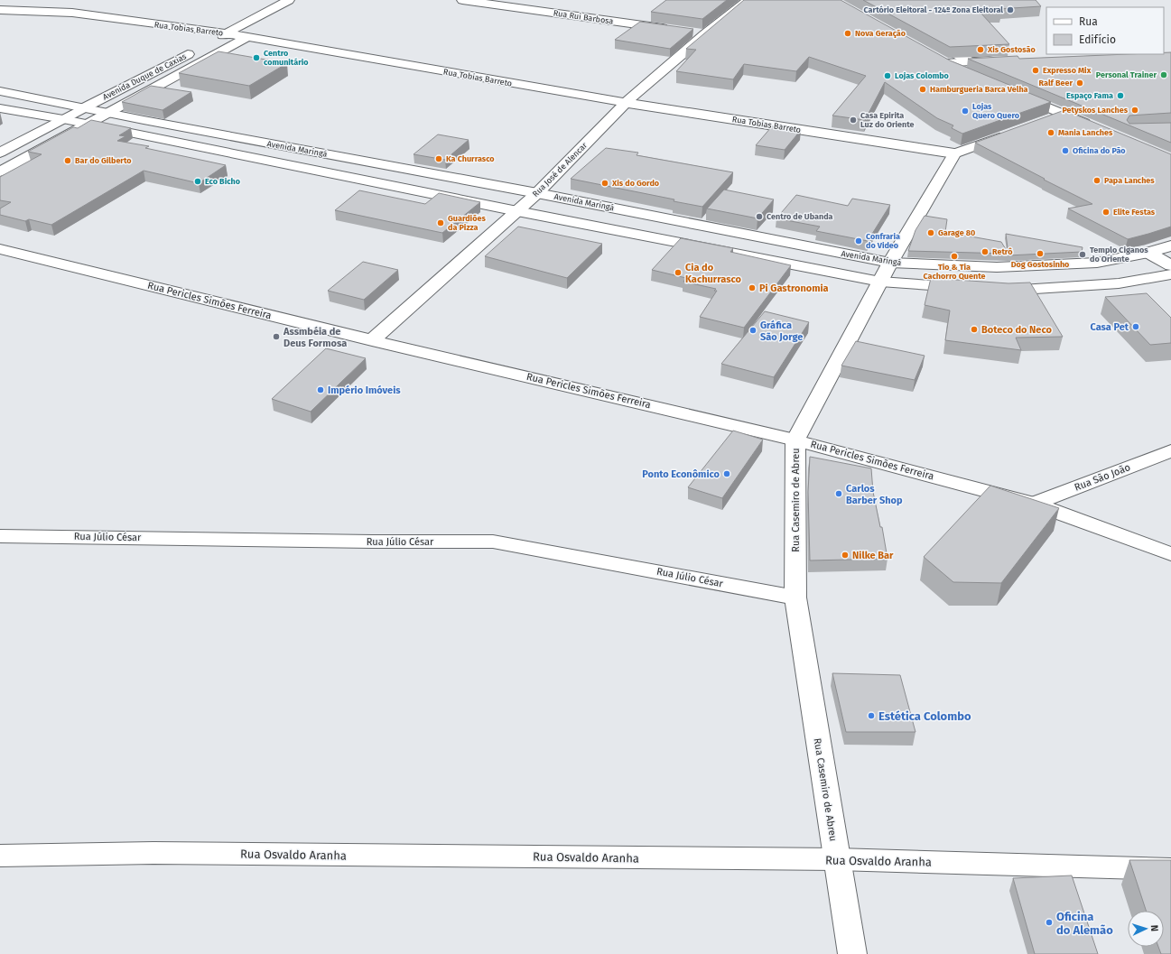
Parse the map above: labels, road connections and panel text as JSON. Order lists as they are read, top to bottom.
{
  "streets": {
    "street": [
      "Rua Rui Barbosa",
      "Rua Tobias Barreto",
      "Avenida Duque de Caxias",
      "Avenida Maringá",
      "Rua José de Alencar",
      "Rua Pericles Simões Ferreira",
      "Rua São João",
      "Rua Casemiro de Abreu",
      "Rua Júlio César",
      "Rua Osvaldo Aranha"
    ]
  },
  "crossings": [
    ["Rua Tobias Barreto", "Avenida Duque de Caxias"],
    ["Rua Tobias Barreto", "Rua José de Alencar"],
    ["Rua Tobias Barreto", "Rua Casemiro de Abreu"],
    ["Avenida Duque de Caxias", "Avenida Maringá"],
    ["Avenida Maringá", "Rua José de Alencar"],
    ["Avenida Maringá", "Rua Casemiro de Abreu"],
    ["Rua José de Alencar", "Rua Pericles Simões Ferreira"],
    ["Rua Pericles Simões Ferreira", "Rua São João"],
    ["Rua Pericles Simões Ferreira", "Rua Casemiro de Abreu"],
    ["Rua Casemiro de Abreu", "Rua Júlio César"],
    ["Rua Casemiro de Abreu", "Rua Osvaldo Aranha"]
  ],
  "places": [
    "Cartório Eleitoral - 124ª Zona Eleitoral",
    "Nova Geração",
    "Xis Gostosão",
    "Centro comunitário",
    "Expresso Mix",
    "Personal Trainer",
    "Lojas Colombo",
    "Ralf Beer",
    "Hamburgueria Barca Velha",
    "Espaço Fama",
    "Petyskos Lanches",
    "Lojas Quero Quero",
    "Casa Epirita Luz do Oriente",
    "Mania Lanches",
    "Oficina do Pão",
    "Ka Churrasco",
    "Bar do Gilberto",
    "Papa Lanches",
    "Eco Bicho",
    "Xis do Gordo",
    "Elite Festas",
    "Centro de Ubanda",
    "Guardiões da Pizza",
    "Garage 80",
    "Confraria do Video",
    "Retrô",
    "Dog Gostosinho",
    "Templo Ciganos do Oriente",
    "Tio & Tia Cachorro Quente",
    "Cia do Kachurrasco",
    "Pi Gastronomia",
    "Casa Pet",
    "Boteco do Neco",
    "Gráfica São Jorge",
    "Assmbéia de Deus Formosa",
    "Império Imóveis",
    "Ponto Econômico",
    "Carlos Barber Shop",
    "Nilke Bar",
    "Estética Colombo",
    "Oficina do Alemão"
  ],
  "legend": ["Rua", "Edifício"],
  "north": "right"
}
